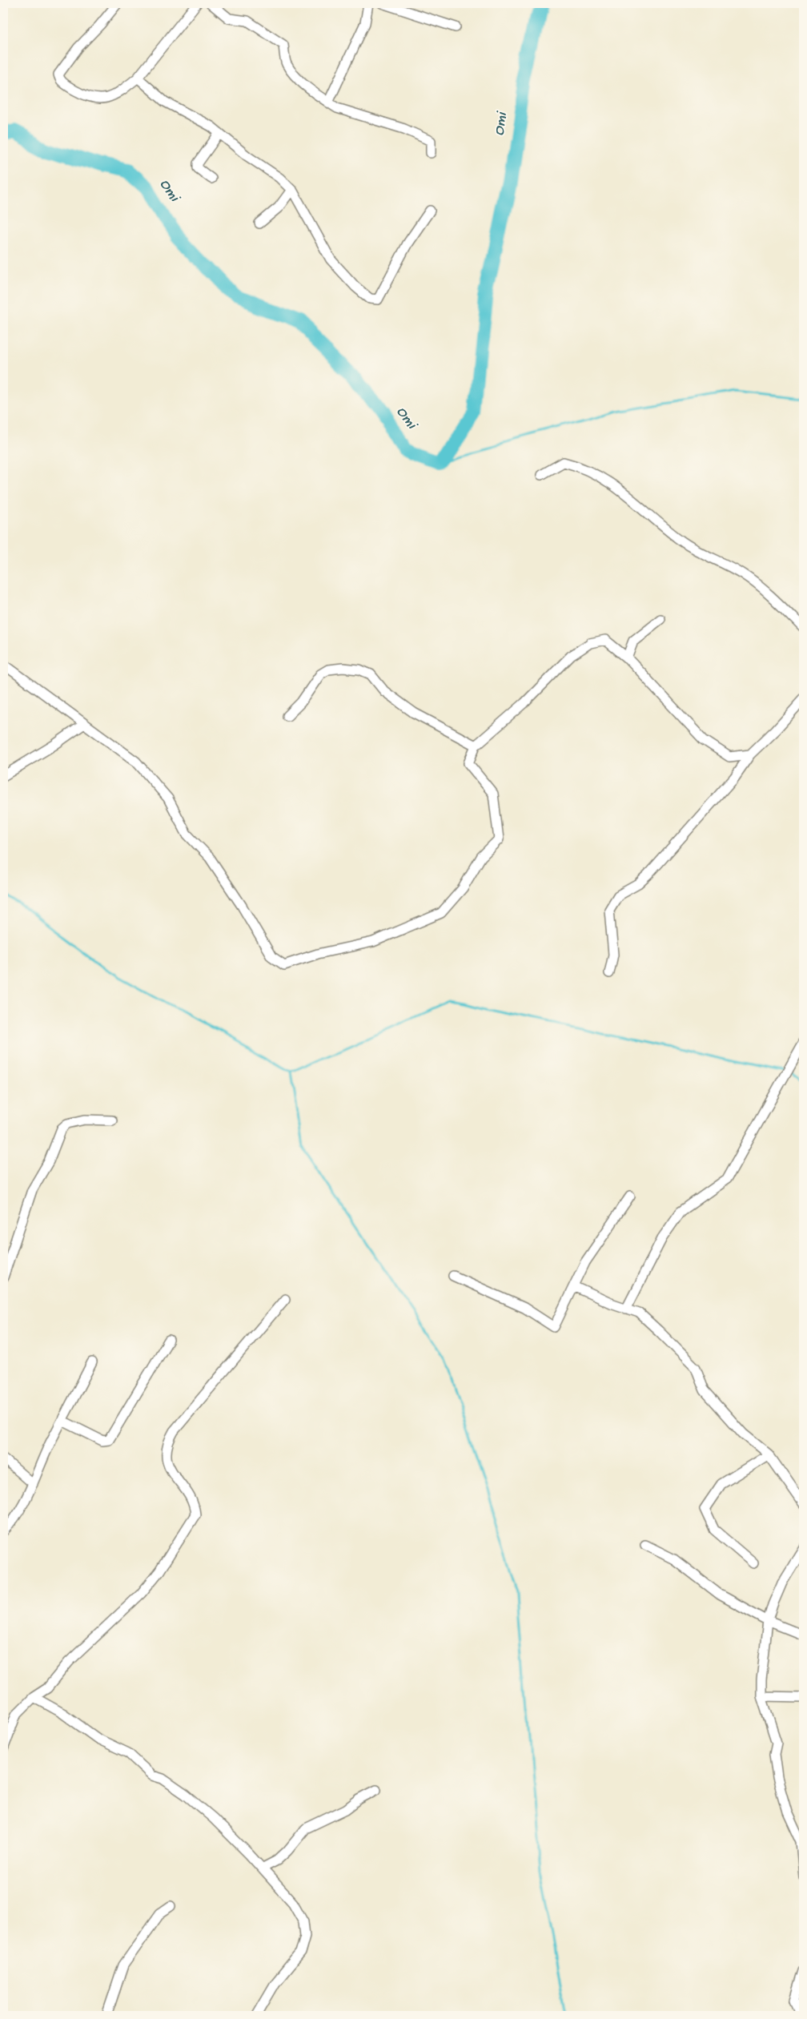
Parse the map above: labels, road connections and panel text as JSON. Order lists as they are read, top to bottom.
{
  "water": ["Omi"]
}
